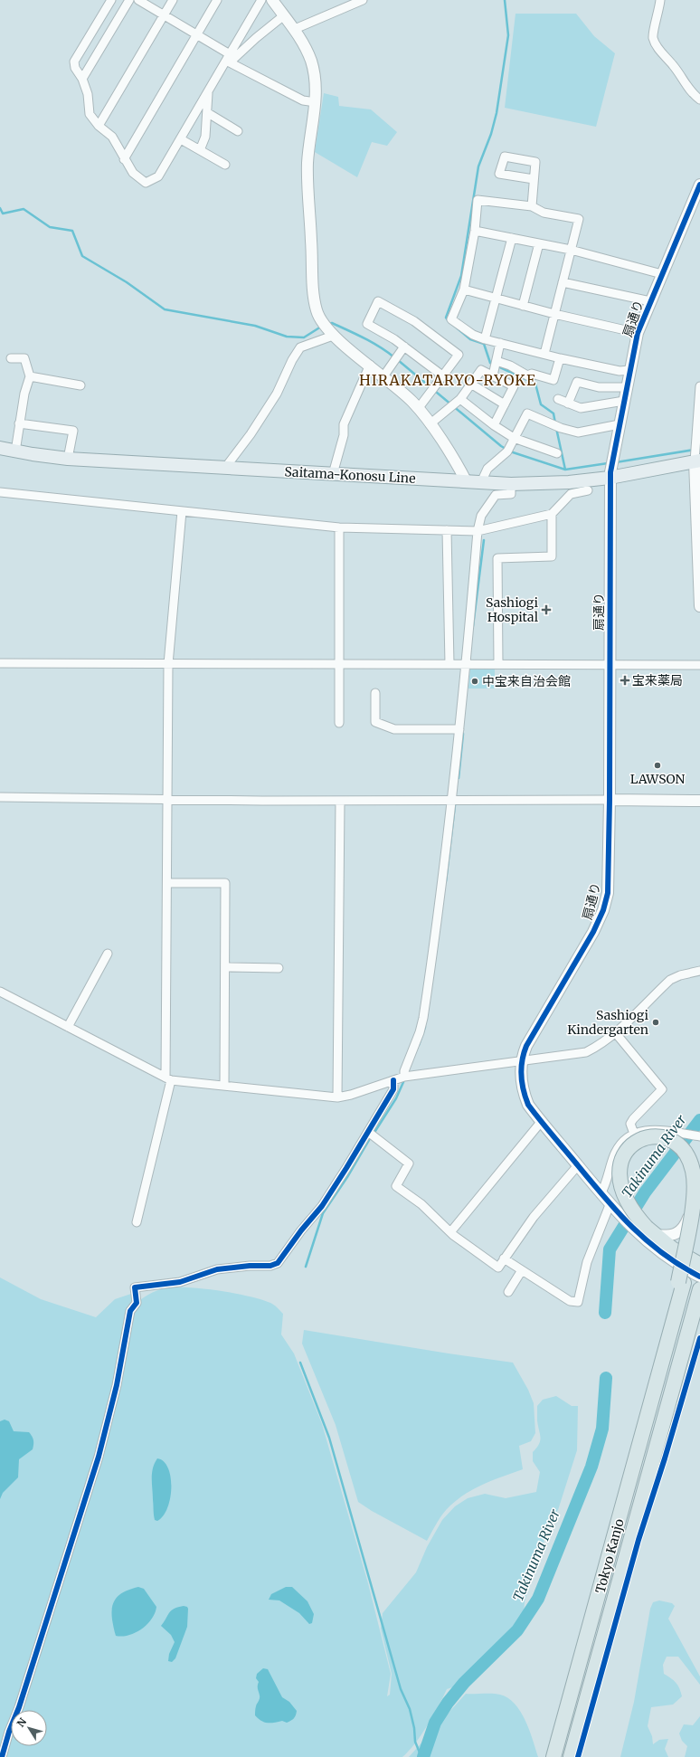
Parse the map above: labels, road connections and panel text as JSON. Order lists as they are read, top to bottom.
{
  "streets": {
    "highway": ["Tokyo Kanjo"],
    "main road": ["Saitama-Konosu Line"],
    "street": ["扇通り"]
  },
  "crossings": [
    ["扇通り", "Saitama-Konosu Line"]
  ],
  "districts": ["HIRAKATARYO-RYOKE"],
  "water": ["Takinuma River"],
  "places": {
    "health": ["Sashiogi Hospital", "宝来薬局"],
    "other": ["中宝来自治会館", "LAWSON", "Sashiogi Kindergarten"]
  },
  "north": "top left"
}
